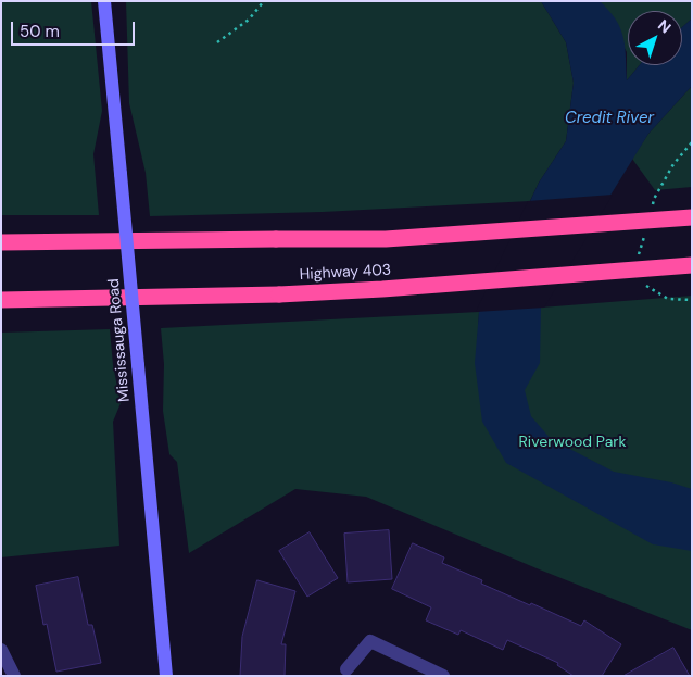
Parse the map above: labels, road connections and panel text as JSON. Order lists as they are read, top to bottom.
{
  "streets": {
    "highway": ["Highway 403"],
    "main road": ["Mississauga Road"]
  },
  "water": ["Credit River"],
  "parks": ["Riverwood Park"],
  "scale_bar": "50 m",
  "north": "top right"
}
